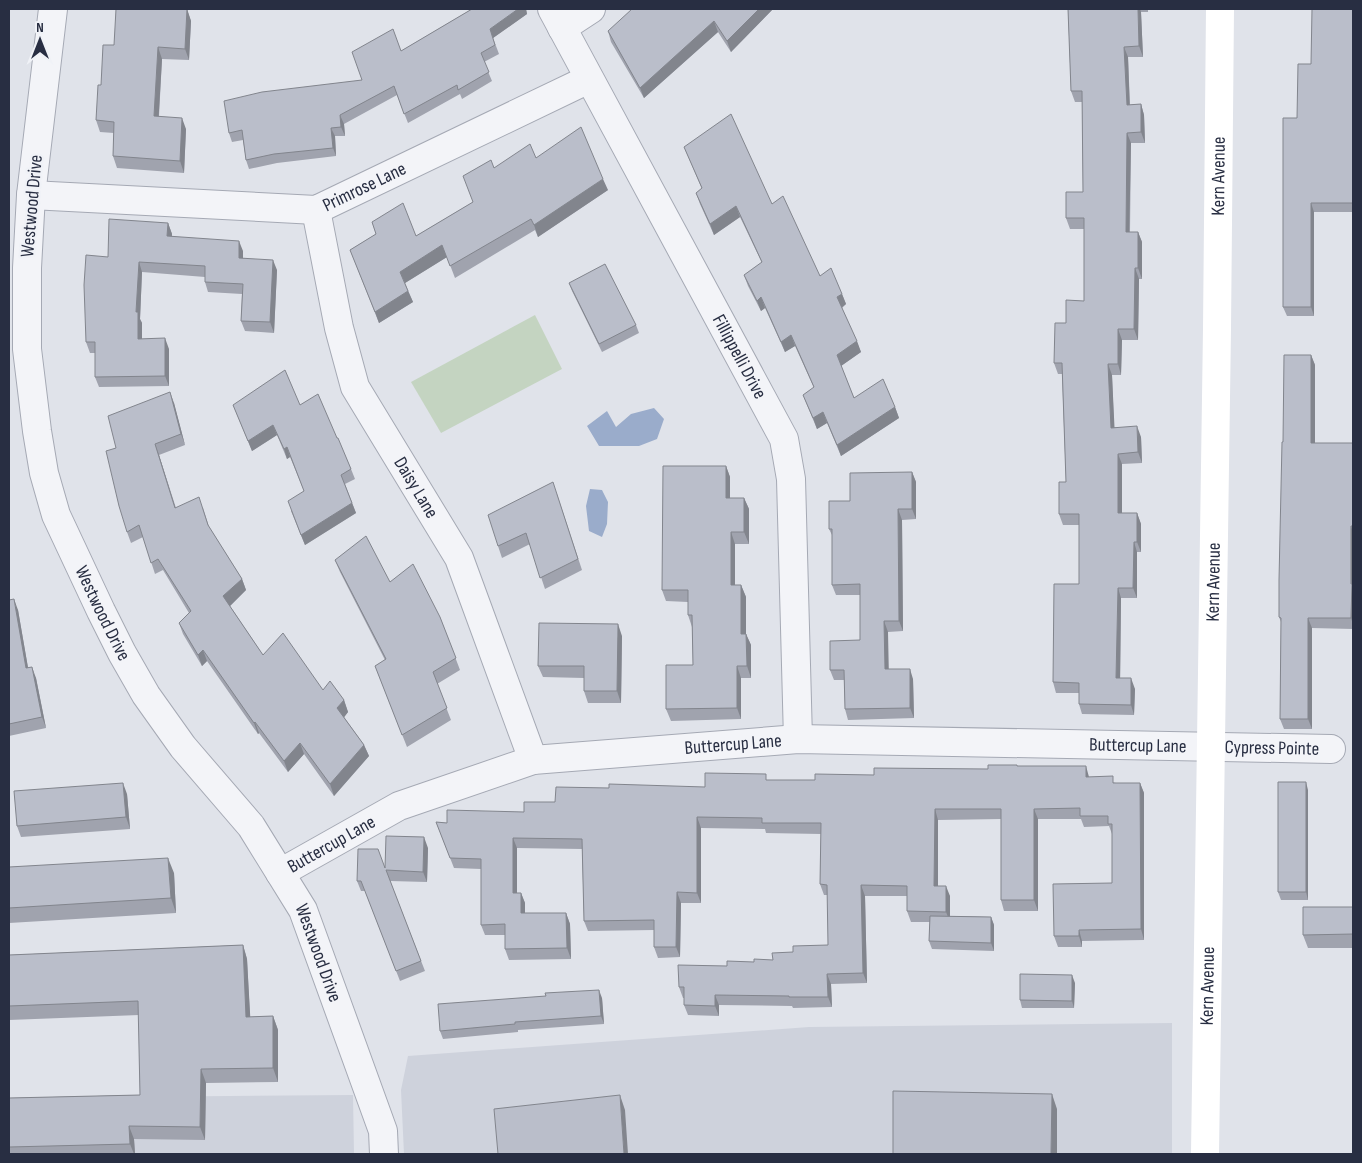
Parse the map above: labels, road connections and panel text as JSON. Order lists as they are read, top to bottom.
{
  "streets": {
    "street": [
      "Kern Avenue",
      "Primrose Lane",
      "Westwood Drive",
      "Fillippelli Drive",
      "Daisy Lane",
      "Buttercup Lane",
      "Cypress Pointe"
    ]
  },
  "crossings": [
    ["Kern Avenue", "Buttercup Lane"],
    ["Kern Avenue", "Cypress Pointe"],
    ["Primrose Lane", "Westwood Drive"],
    ["Primrose Lane", "Fillippelli Drive"],
    ["Primrose Lane", "Daisy Lane"],
    ["Westwood Drive", "Buttercup Lane"],
    ["Fillippelli Drive", "Buttercup Lane"],
    ["Daisy Lane", "Buttercup Lane"],
    ["Buttercup Lane", "Cypress Pointe"]
  ],
  "north": "top"
}
